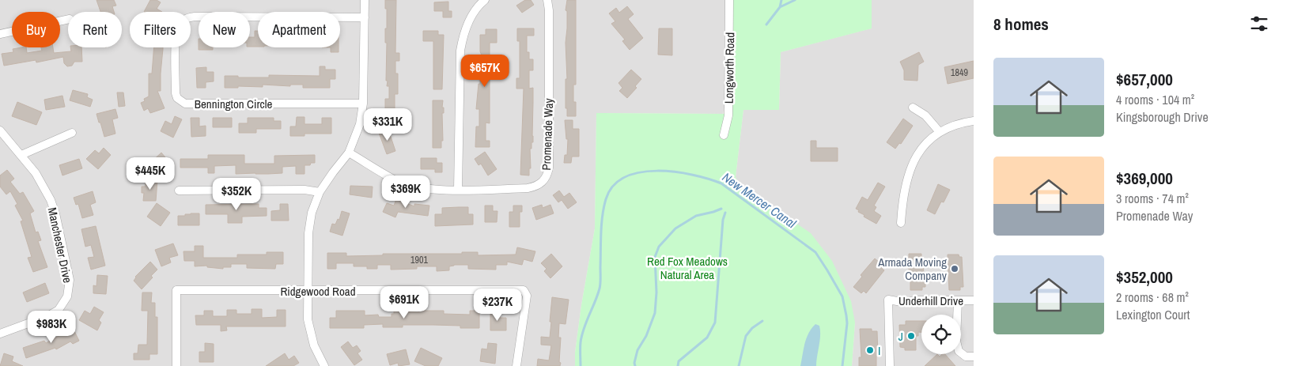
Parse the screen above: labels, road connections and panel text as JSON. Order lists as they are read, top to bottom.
{
  "streets": {
    "street": [
      "Longworth Road",
      "Bennington Circle",
      "Promenade Way",
      "Manchester Drive",
      "Ridgewood Road",
      "Underhill Drive"
    ]
  },
  "water": ["New Mercer Canal"],
  "parks": ["Red Fox Meadows Natural Area"],
  "places": ["Armada Moving Company", "J", "I"],
  "house_numbers": ["1849", "1901"],
  "page": {
    "heading": "8 homes",
    "chip": [
      "Buy",
      "Rent",
      "Filters",
      "New",
      "Apartment"
    ],
    "list": [
      {
        "name": "$657,000",
        "note": "4 rooms · 104 m² · Kingsborough Drive"
      },
      {
        "name": "$369,000",
        "note": "3 rooms · 74 m² · Promenade Way"
      },
      {
        "name": "$352,000",
        "note": "2 rooms · 68 m² · Lexington Court"
      }
    ],
    "price": [
      "$657K",
      "$331K",
      "$445K",
      "$369K",
      "$352K",
      "$691K",
      "$237K",
      "$983K"
    ]
  }
}
